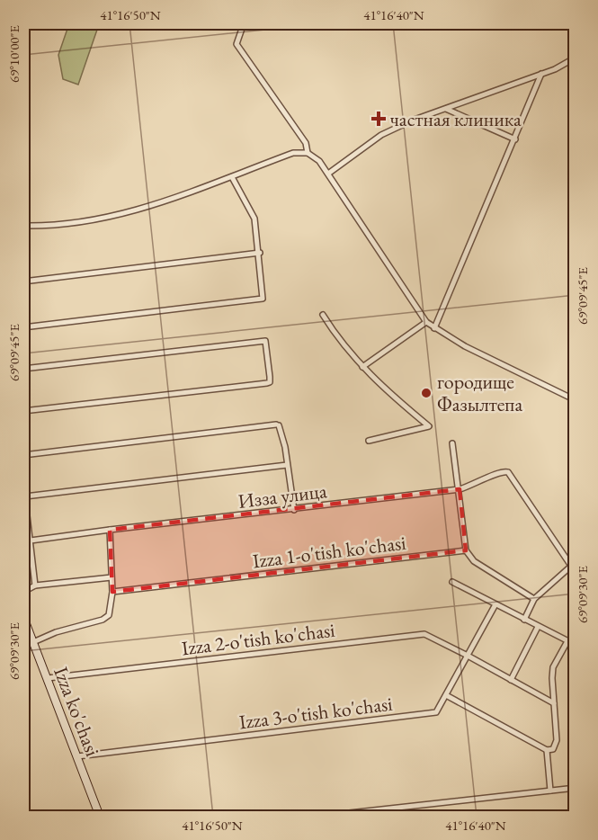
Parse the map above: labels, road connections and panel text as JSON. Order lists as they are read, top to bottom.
{
  "streets": {
    "main road": ["Izza ko'chasi"],
    "street": [
      "Изза улица",
      "Izza 1-o'tish ko'chasi",
      "Izza 2-o'tish ko'chasi",
      "Izza 3-o'tish ko'chasi"
    ]
  },
  "crossings": [
    ["Izza 2-o'tish ko'chasi", "Izza ko'chasi"],
    ["Izza 2-o'tish ko'chasi", "Izza 3-o'tish ko'chasi"],
    ["Izza ko'chasi", "Izza 3-o'tish ko'chasi"]
  ],
  "places": {
    "health": ["частная клиника"],
    "other": ["городище Фазылтепа"]
  },
  "coordinates": [
    "41°16'50\"N",
    "41°16'40\"N",
    "69°10'00\"E",
    "69°09'45\"E",
    "69°09'30\"E"
  ]
}
